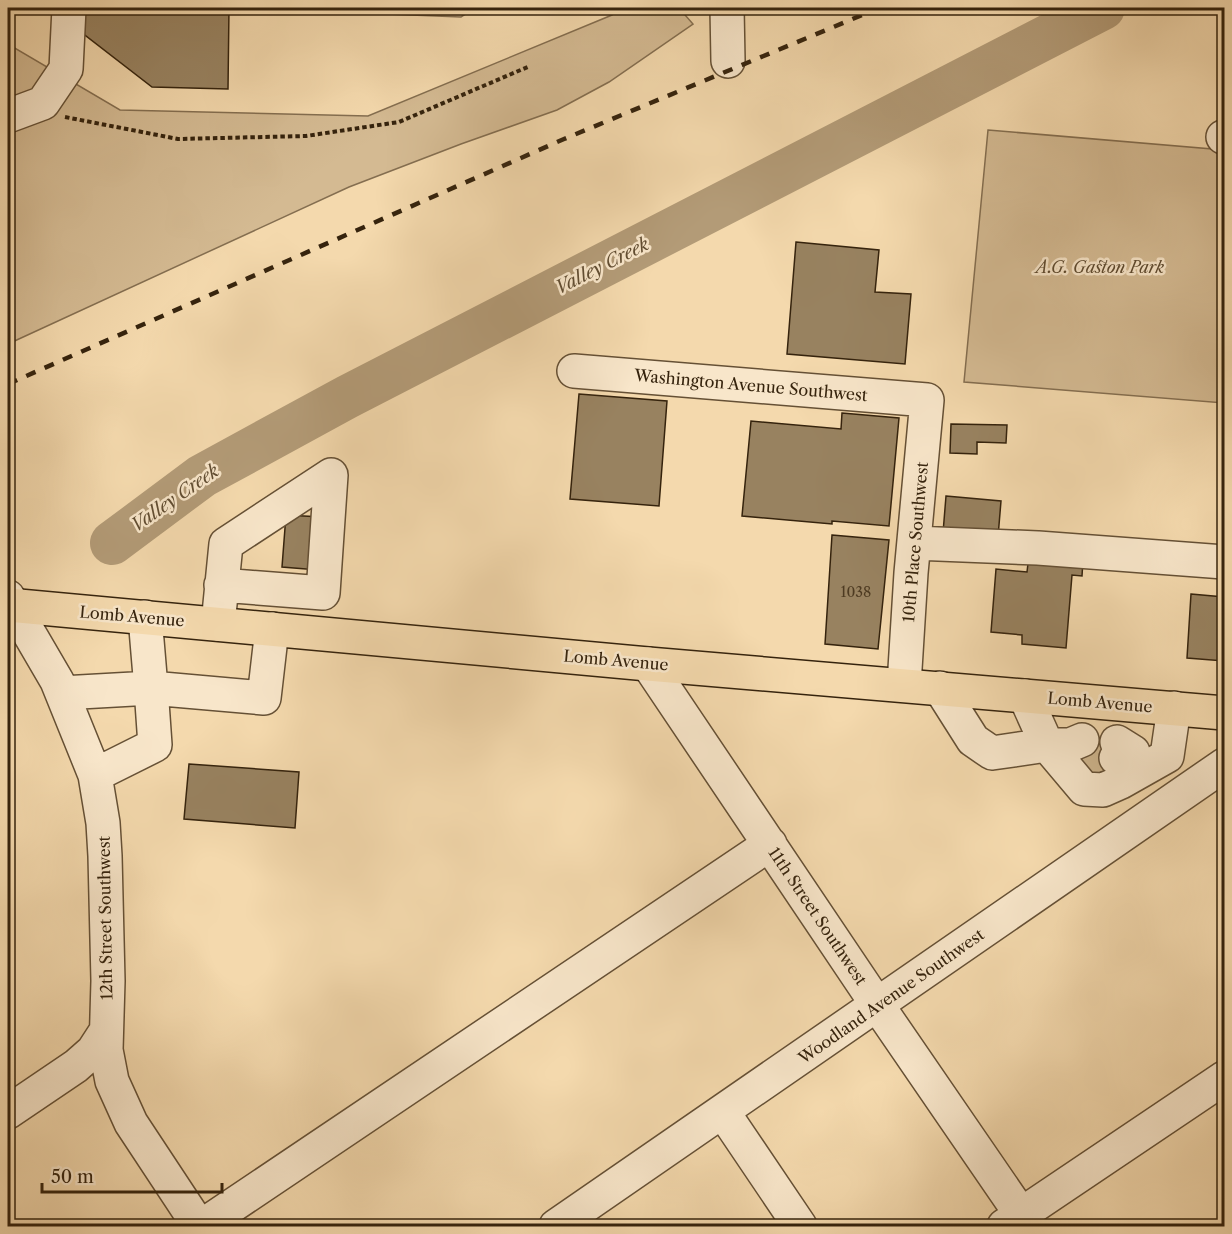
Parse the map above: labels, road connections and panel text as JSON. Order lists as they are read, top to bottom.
{
  "streets": {
    "main road": ["Lomb Avenue"],
    "street": [
      "Washington Avenue Southwest",
      "10th Place Southwest",
      "11th Street Southwest",
      "12th Street Southwest",
      "Woodland Avenue Southwest"
    ]
  },
  "crossings": [
    ["Washington Avenue Southwest", "10th Place Southwest"],
    ["10th Place Southwest", "Lomb Avenue"],
    ["Lomb Avenue", "11th Street Southwest"],
    ["Lomb Avenue", "12th Street Southwest"],
    ["11th Street Southwest", "Woodland Avenue Southwest"]
  ],
  "water": ["Valley Creek"],
  "parks": ["A.G. Gaston Park"],
  "house_numbers": ["1038"],
  "scale_bar": "50 m"
}
